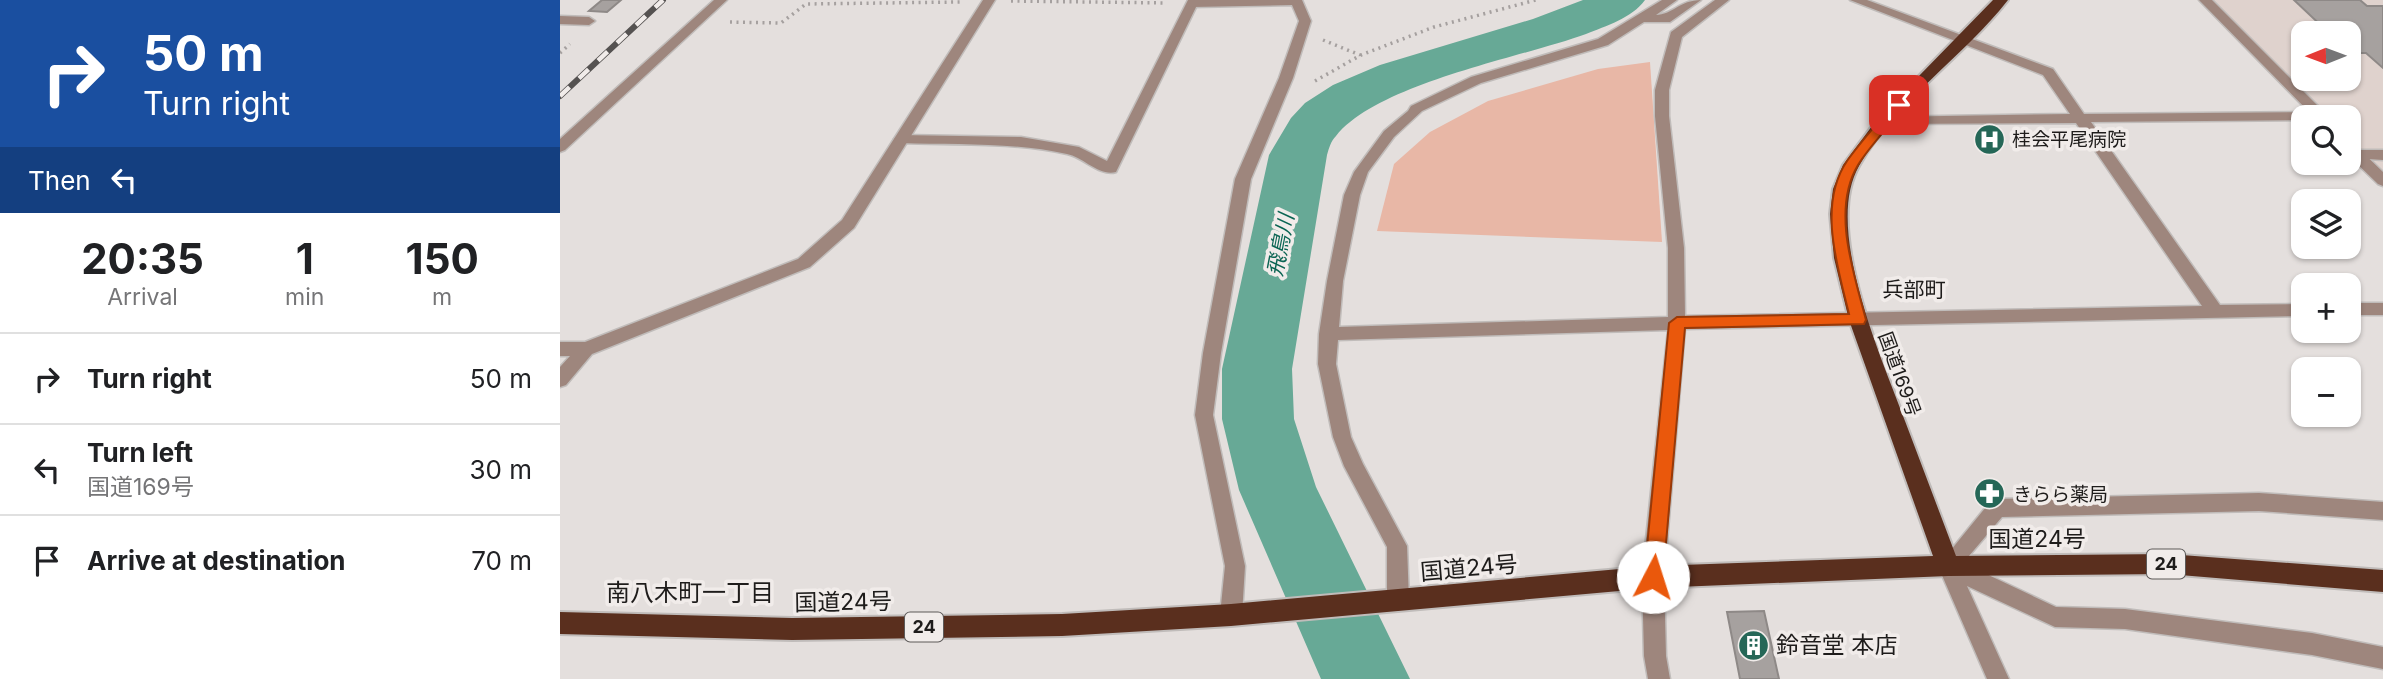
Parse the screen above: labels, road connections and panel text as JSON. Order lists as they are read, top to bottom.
{
  "streets": {
    "highway": ["国道169号", "国道24号", "24"]
  },
  "crossings": [
    ["国道169号", "国道24号"]
  ],
  "districts": ["兵部町", "南八木町一丁目"],
  "water": ["飛鳥川"],
  "places": {
    "hospital": ["桂会平尾病院"],
    "pharmacy": ["きらら薬局"],
    "building": ["鈴音堂 本店"]
  },
  "north": "left",
  "page": {
    "turn": ["50 m", "Turn right"],
    "map_buttons": ["+", "−"],
    "then": "Then",
    "eta": [
      "20:35",
      "Arrival",
      "1",
      "min",
      "150",
      "m"
    ],
    "list": [
      {
        "name": "Turn right",
        "value": "50 m"
      },
      {
        "name": "Turn left",
        "note": "国道169号",
        "value": "30 m"
      },
      {
        "name": "Arrive at destination",
        "value": "70 m"
      }
    ]
  }
}
